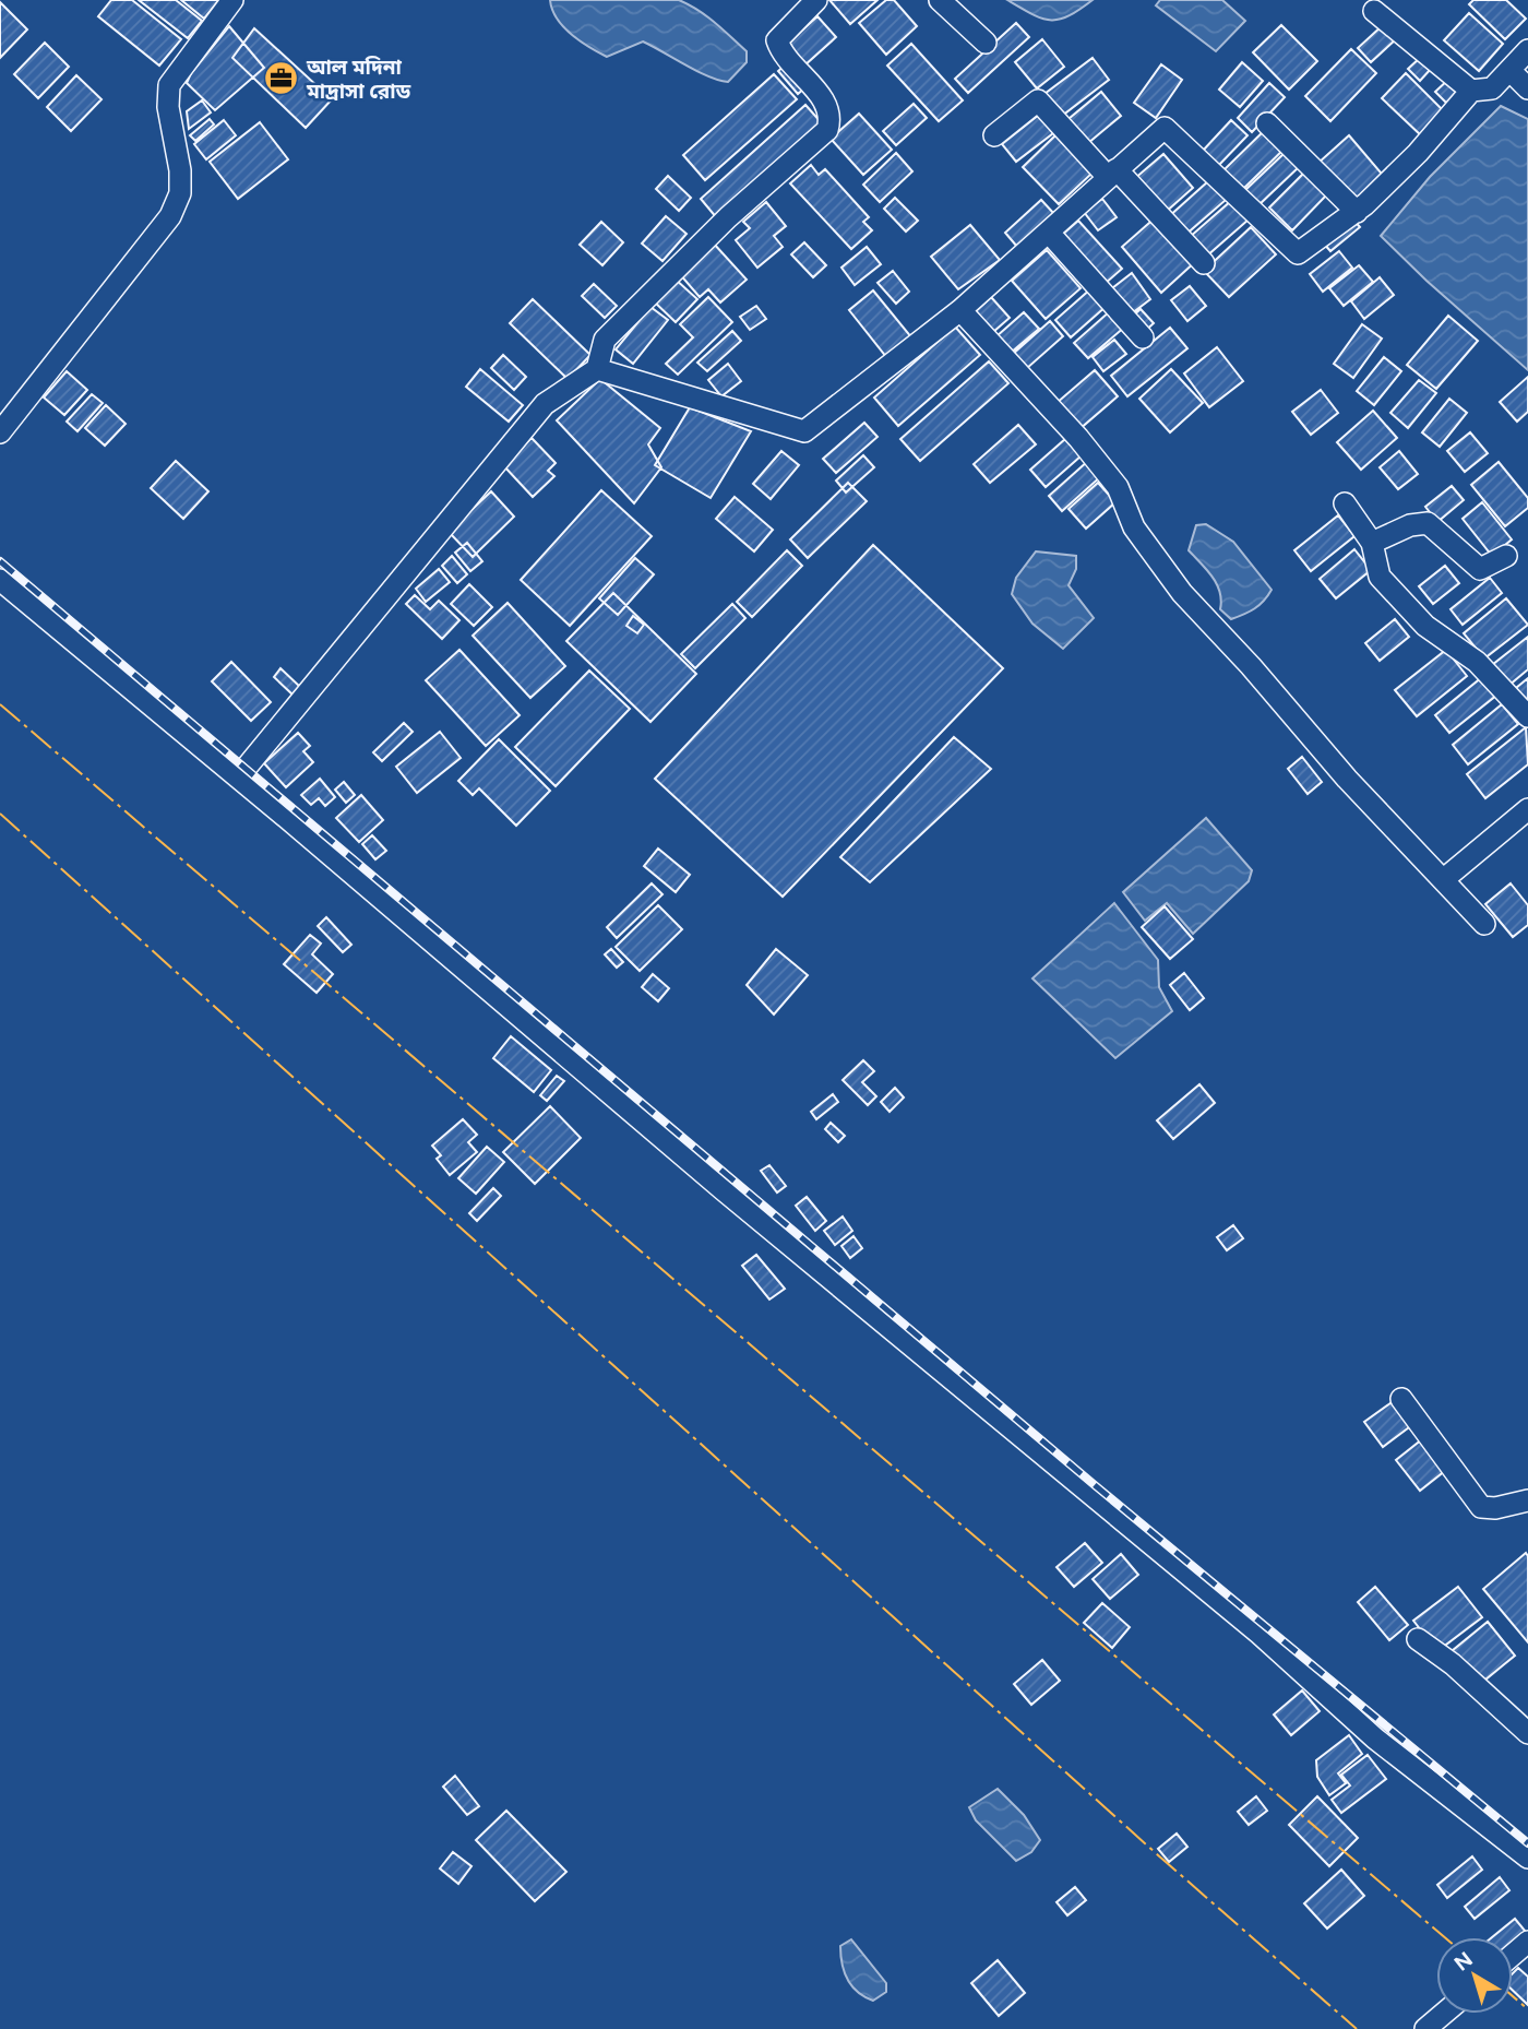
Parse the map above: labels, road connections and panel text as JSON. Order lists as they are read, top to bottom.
{
  "places": {
    "office": ["আল মদিনা মাদ্রাসা রোড"]
  },
  "north": "top left"
}
